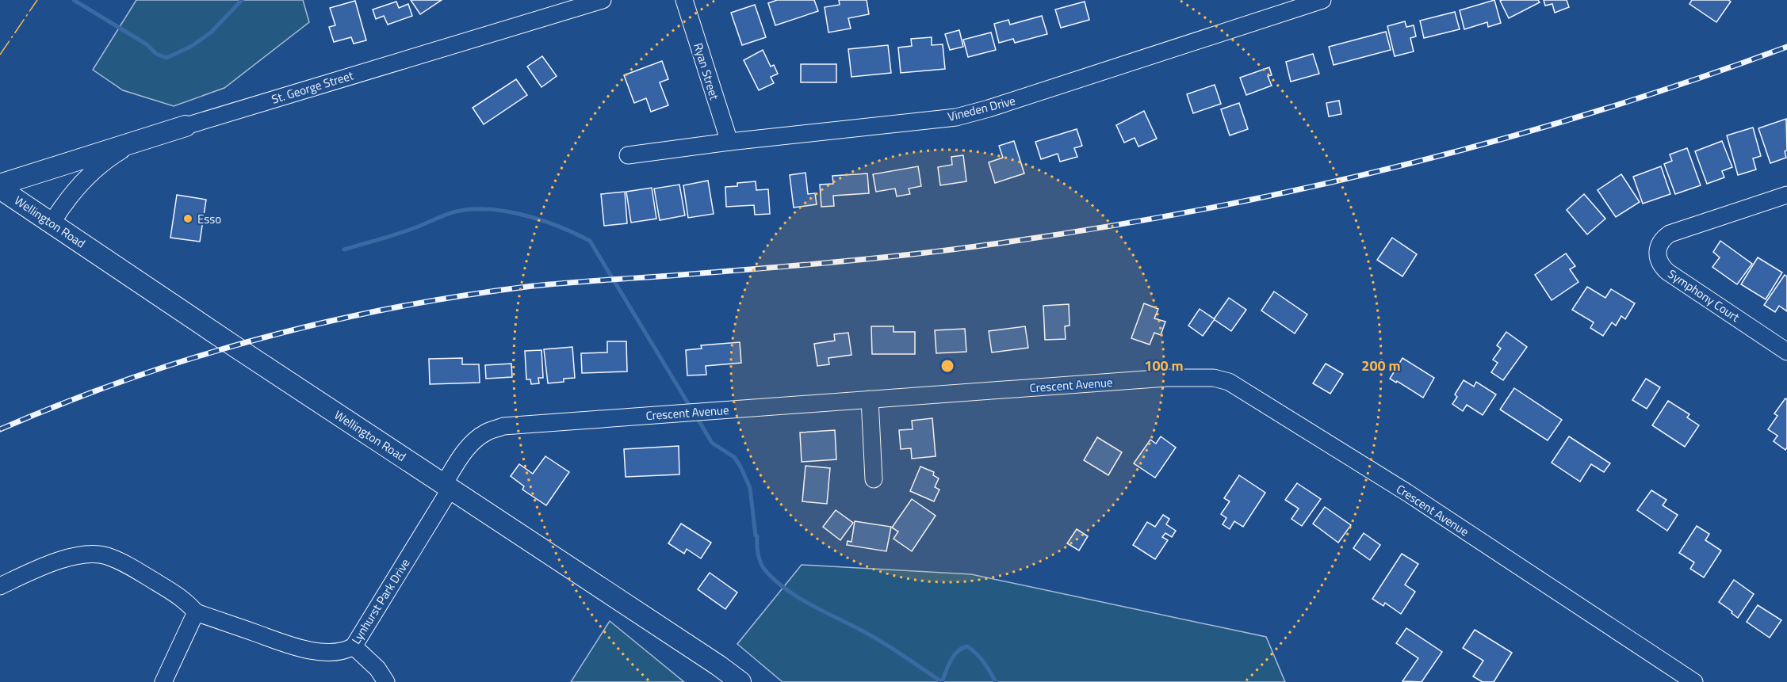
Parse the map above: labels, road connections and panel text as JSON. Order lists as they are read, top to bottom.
{
  "streets": {
    "main road": ["Wellington Road"],
    "street": [
      "Ryan Street",
      "St. George Street",
      "Vineden Drive",
      "Symphony Court",
      "Crescent Avenue",
      "Lynhurst Park Drive"
    ]
  },
  "crossings": [
    ["Ryan Street", "Vineden Drive"],
    ["St. George Street", "Wellington Road"],
    ["Wellington Road", "Crescent Avenue"],
    ["Wellington Road", "Lynhurst Park Drive"],
    ["Crescent Avenue", "Lynhurst Park Drive"]
  ],
  "places": ["Esso"],
  "rings": ["100 m", "200 m"]
}
